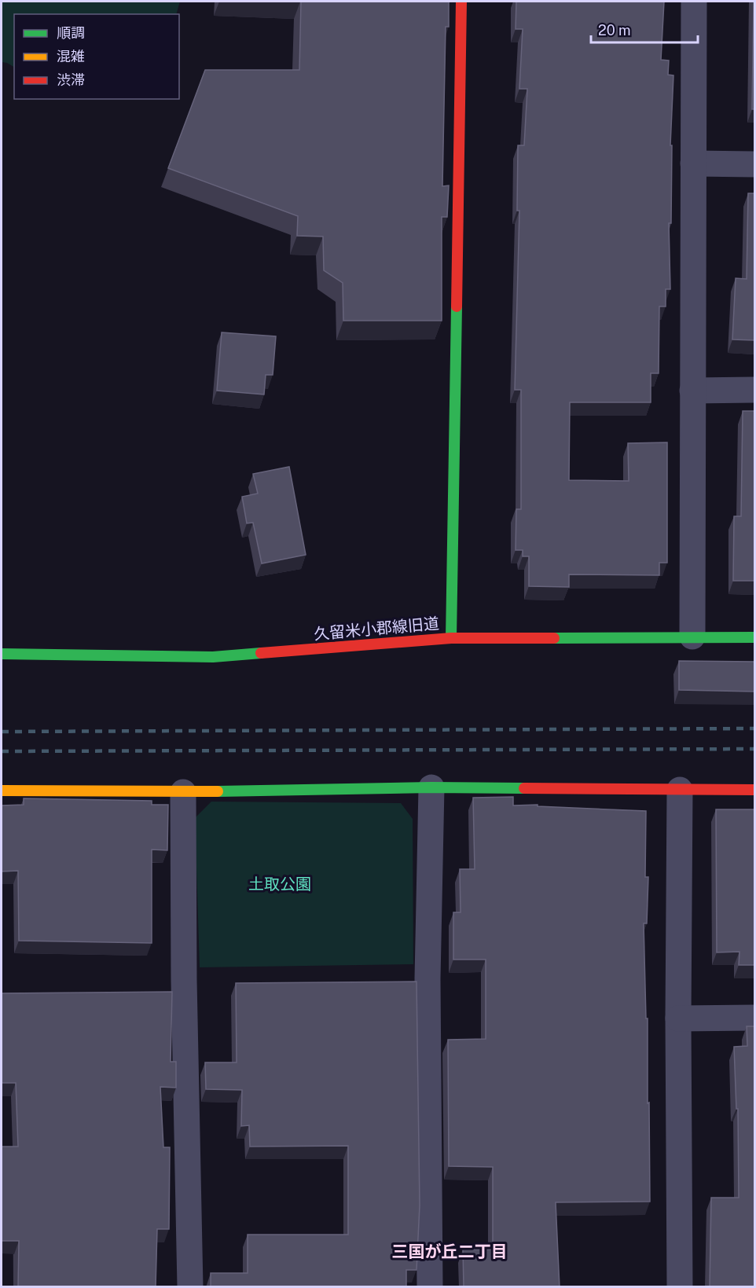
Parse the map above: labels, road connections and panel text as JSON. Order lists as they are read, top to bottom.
{
  "streets": {
    "street": ["久留米小郡線旧道"]
  },
  "districts": ["三国が丘二丁目"],
  "parks": ["土取公園"],
  "legend": ["順調", "混雑", "渋滞"],
  "scale_bar": "20 m"
}
